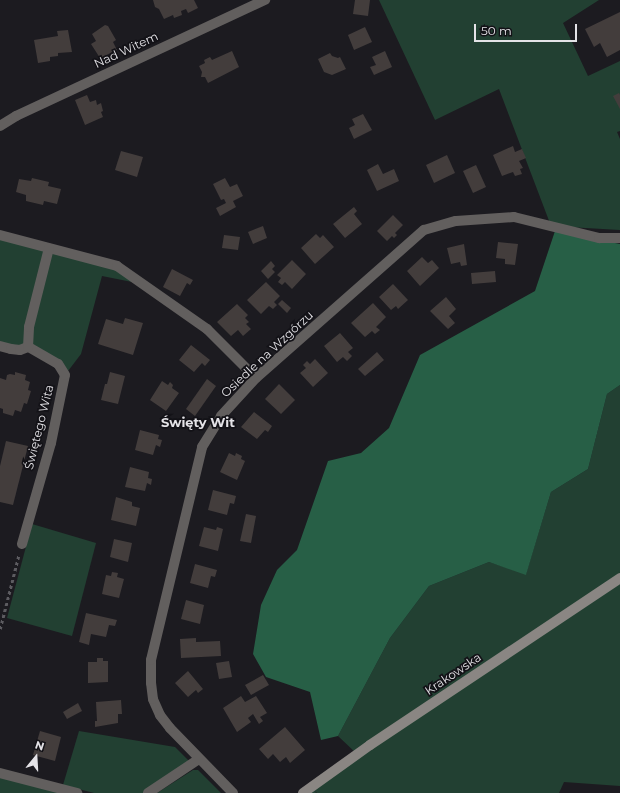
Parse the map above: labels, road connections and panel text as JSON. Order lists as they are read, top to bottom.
{
  "streets": {
    "main road": ["Krakowska"],
    "street": ["Nad Witem", "Osiedle na Wzgórzu", "Świętego Wita"]
  },
  "districts": ["Święty Wit"],
  "scale_bar": "50 m",
  "north": "top"
}
